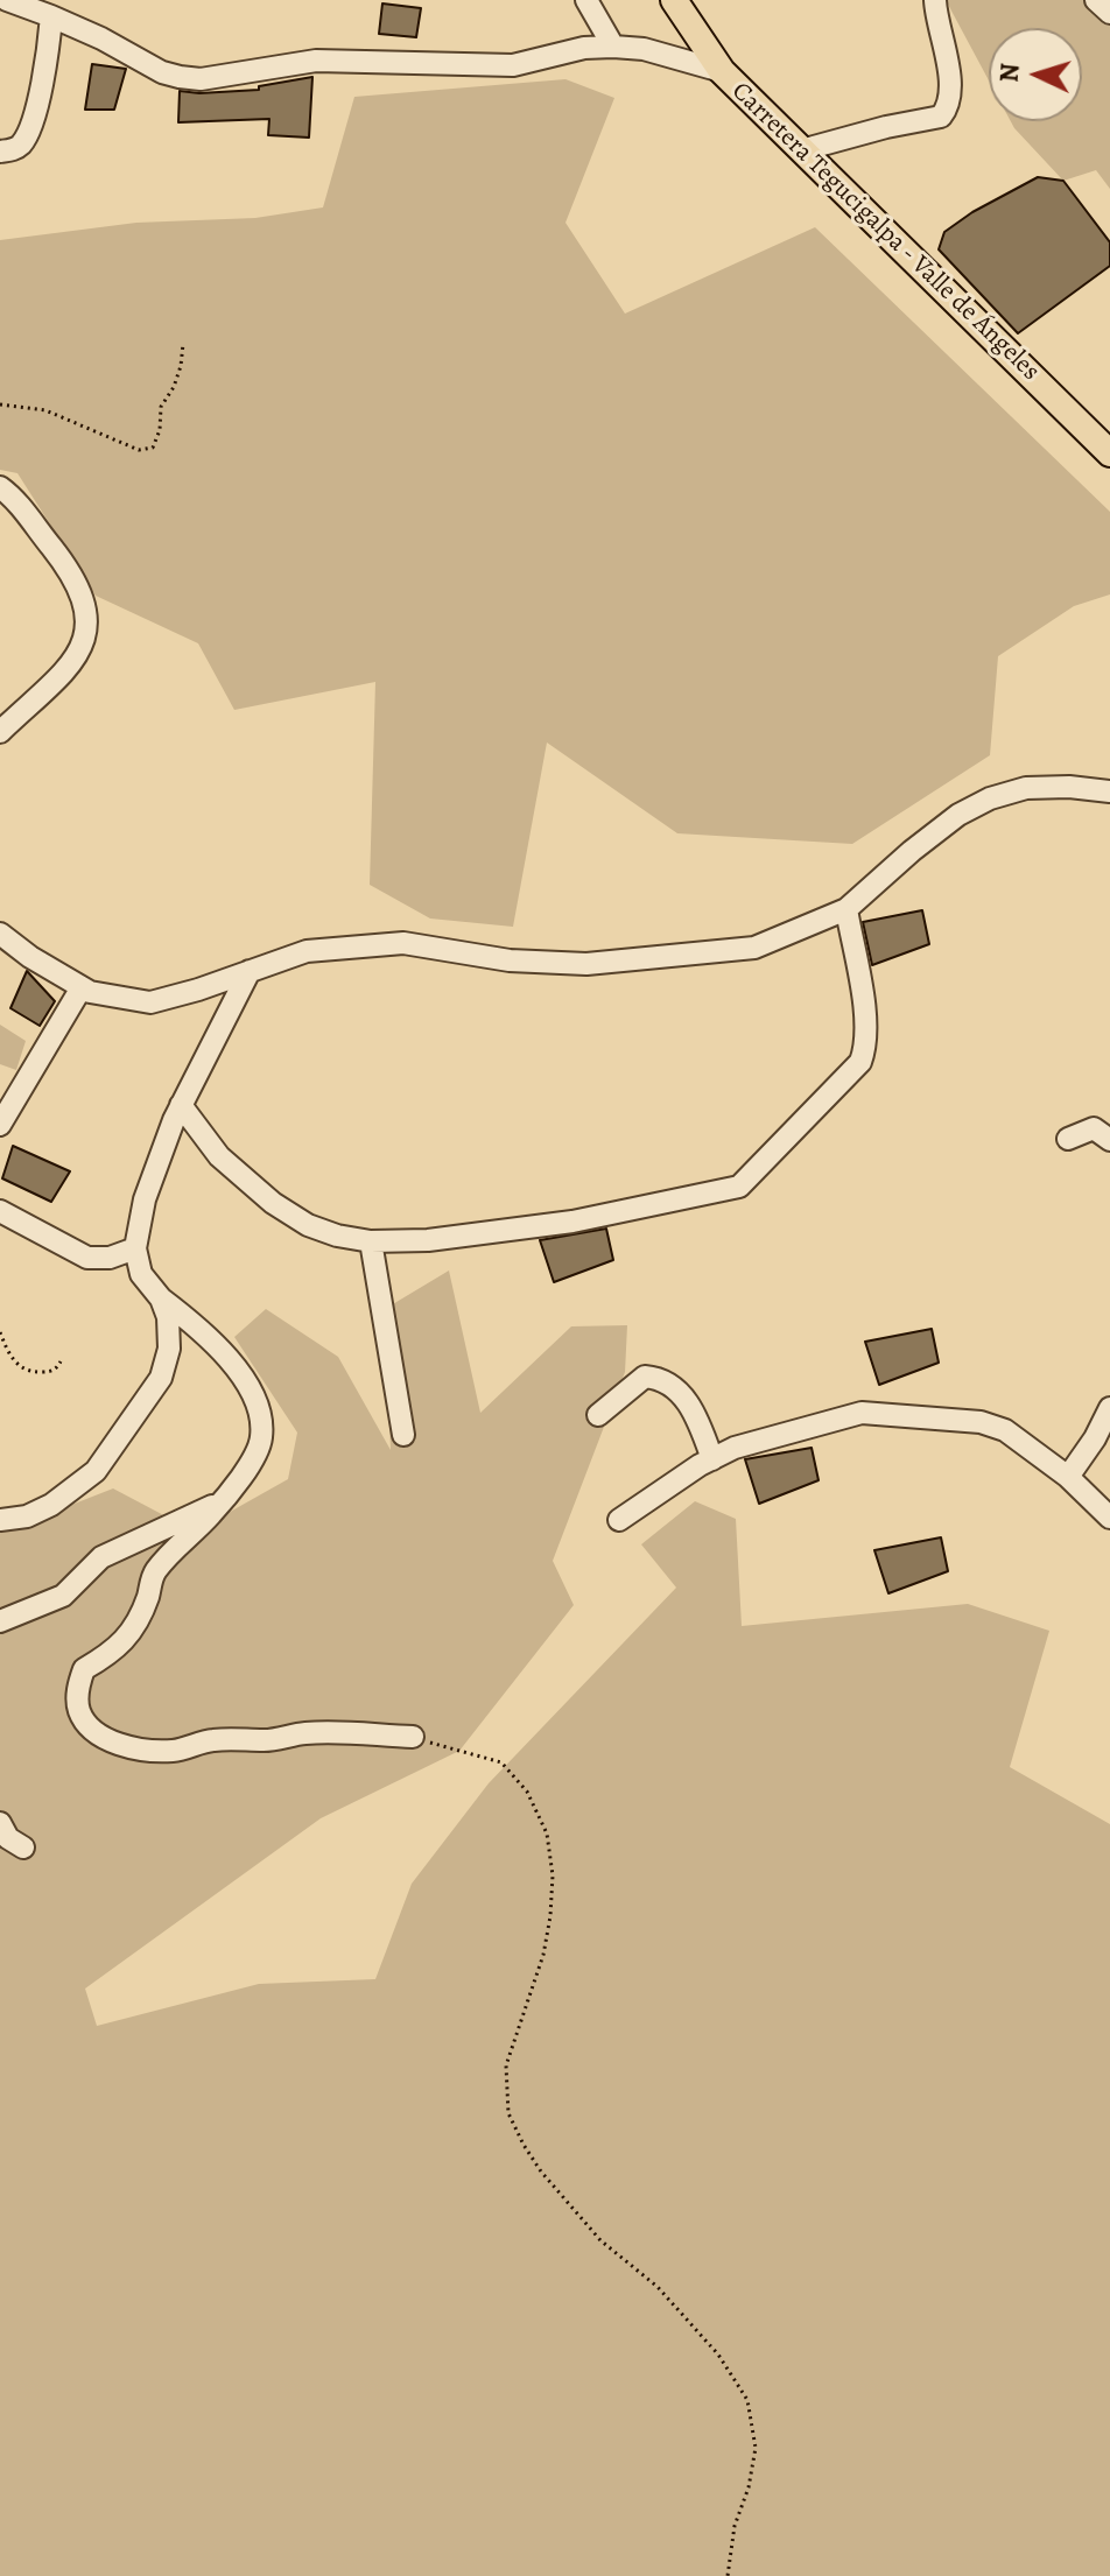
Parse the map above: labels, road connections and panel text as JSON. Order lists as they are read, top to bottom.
{
  "streets": {
    "main road": ["Carretera Tegucigalpa - Valle de Ángeles"]
  },
  "north": "left"
}
